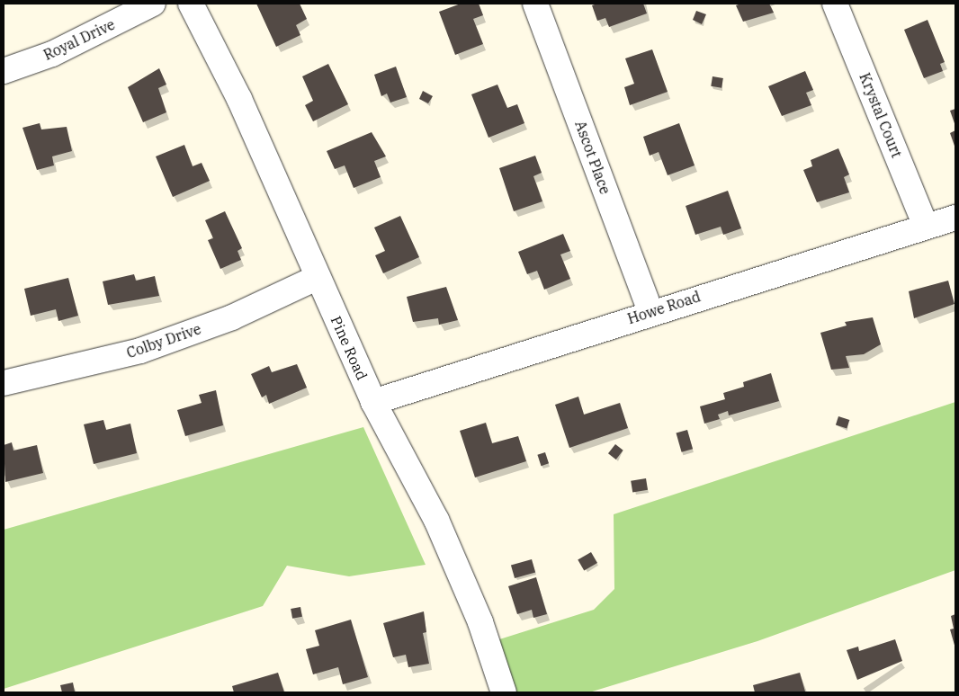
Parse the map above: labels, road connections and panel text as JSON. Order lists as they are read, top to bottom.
{
  "streets": {
    "street": [
      "Royal Drive",
      "Krystal Court",
      "Ascot Place",
      "Howe Road",
      "Colby Drive",
      "Pine Road"
    ]
  },
  "crossings": [
    ["Krystal Court", "Howe Road"],
    ["Ascot Place", "Howe Road"],
    ["Howe Road", "Pine Road"],
    ["Colby Drive", "Pine Road"]
  ]
}
